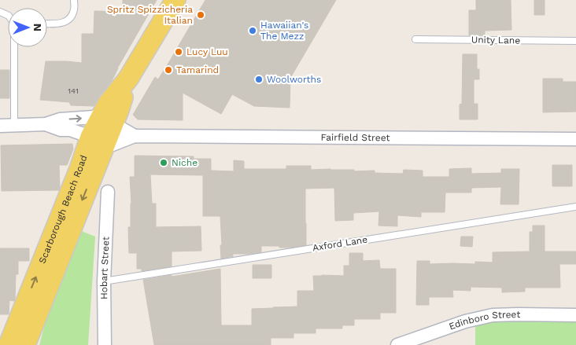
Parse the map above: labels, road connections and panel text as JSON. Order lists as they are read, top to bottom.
{
  "streets": {
    "main road": ["Scarborough Beach Road"],
    "street": ["Fairfield Street", "Hobart Street", "Edinboro Street"],
    "lane": ["Unity Lane", "Axford Lane"]
  },
  "crossings": [
    ["Fairfield Street", "Scarborough Beach Road"],
    ["Axford Lane", "Hobart Street"]
  ],
  "places": [
    "Spritz Spizzicheria Italian",
    "Hawaiian's The Mezz",
    "Lucy Luu",
    "Tamarind",
    "Woolworths",
    "Niche"
  ],
  "house_numbers": ["141"],
  "north": "right"
}
